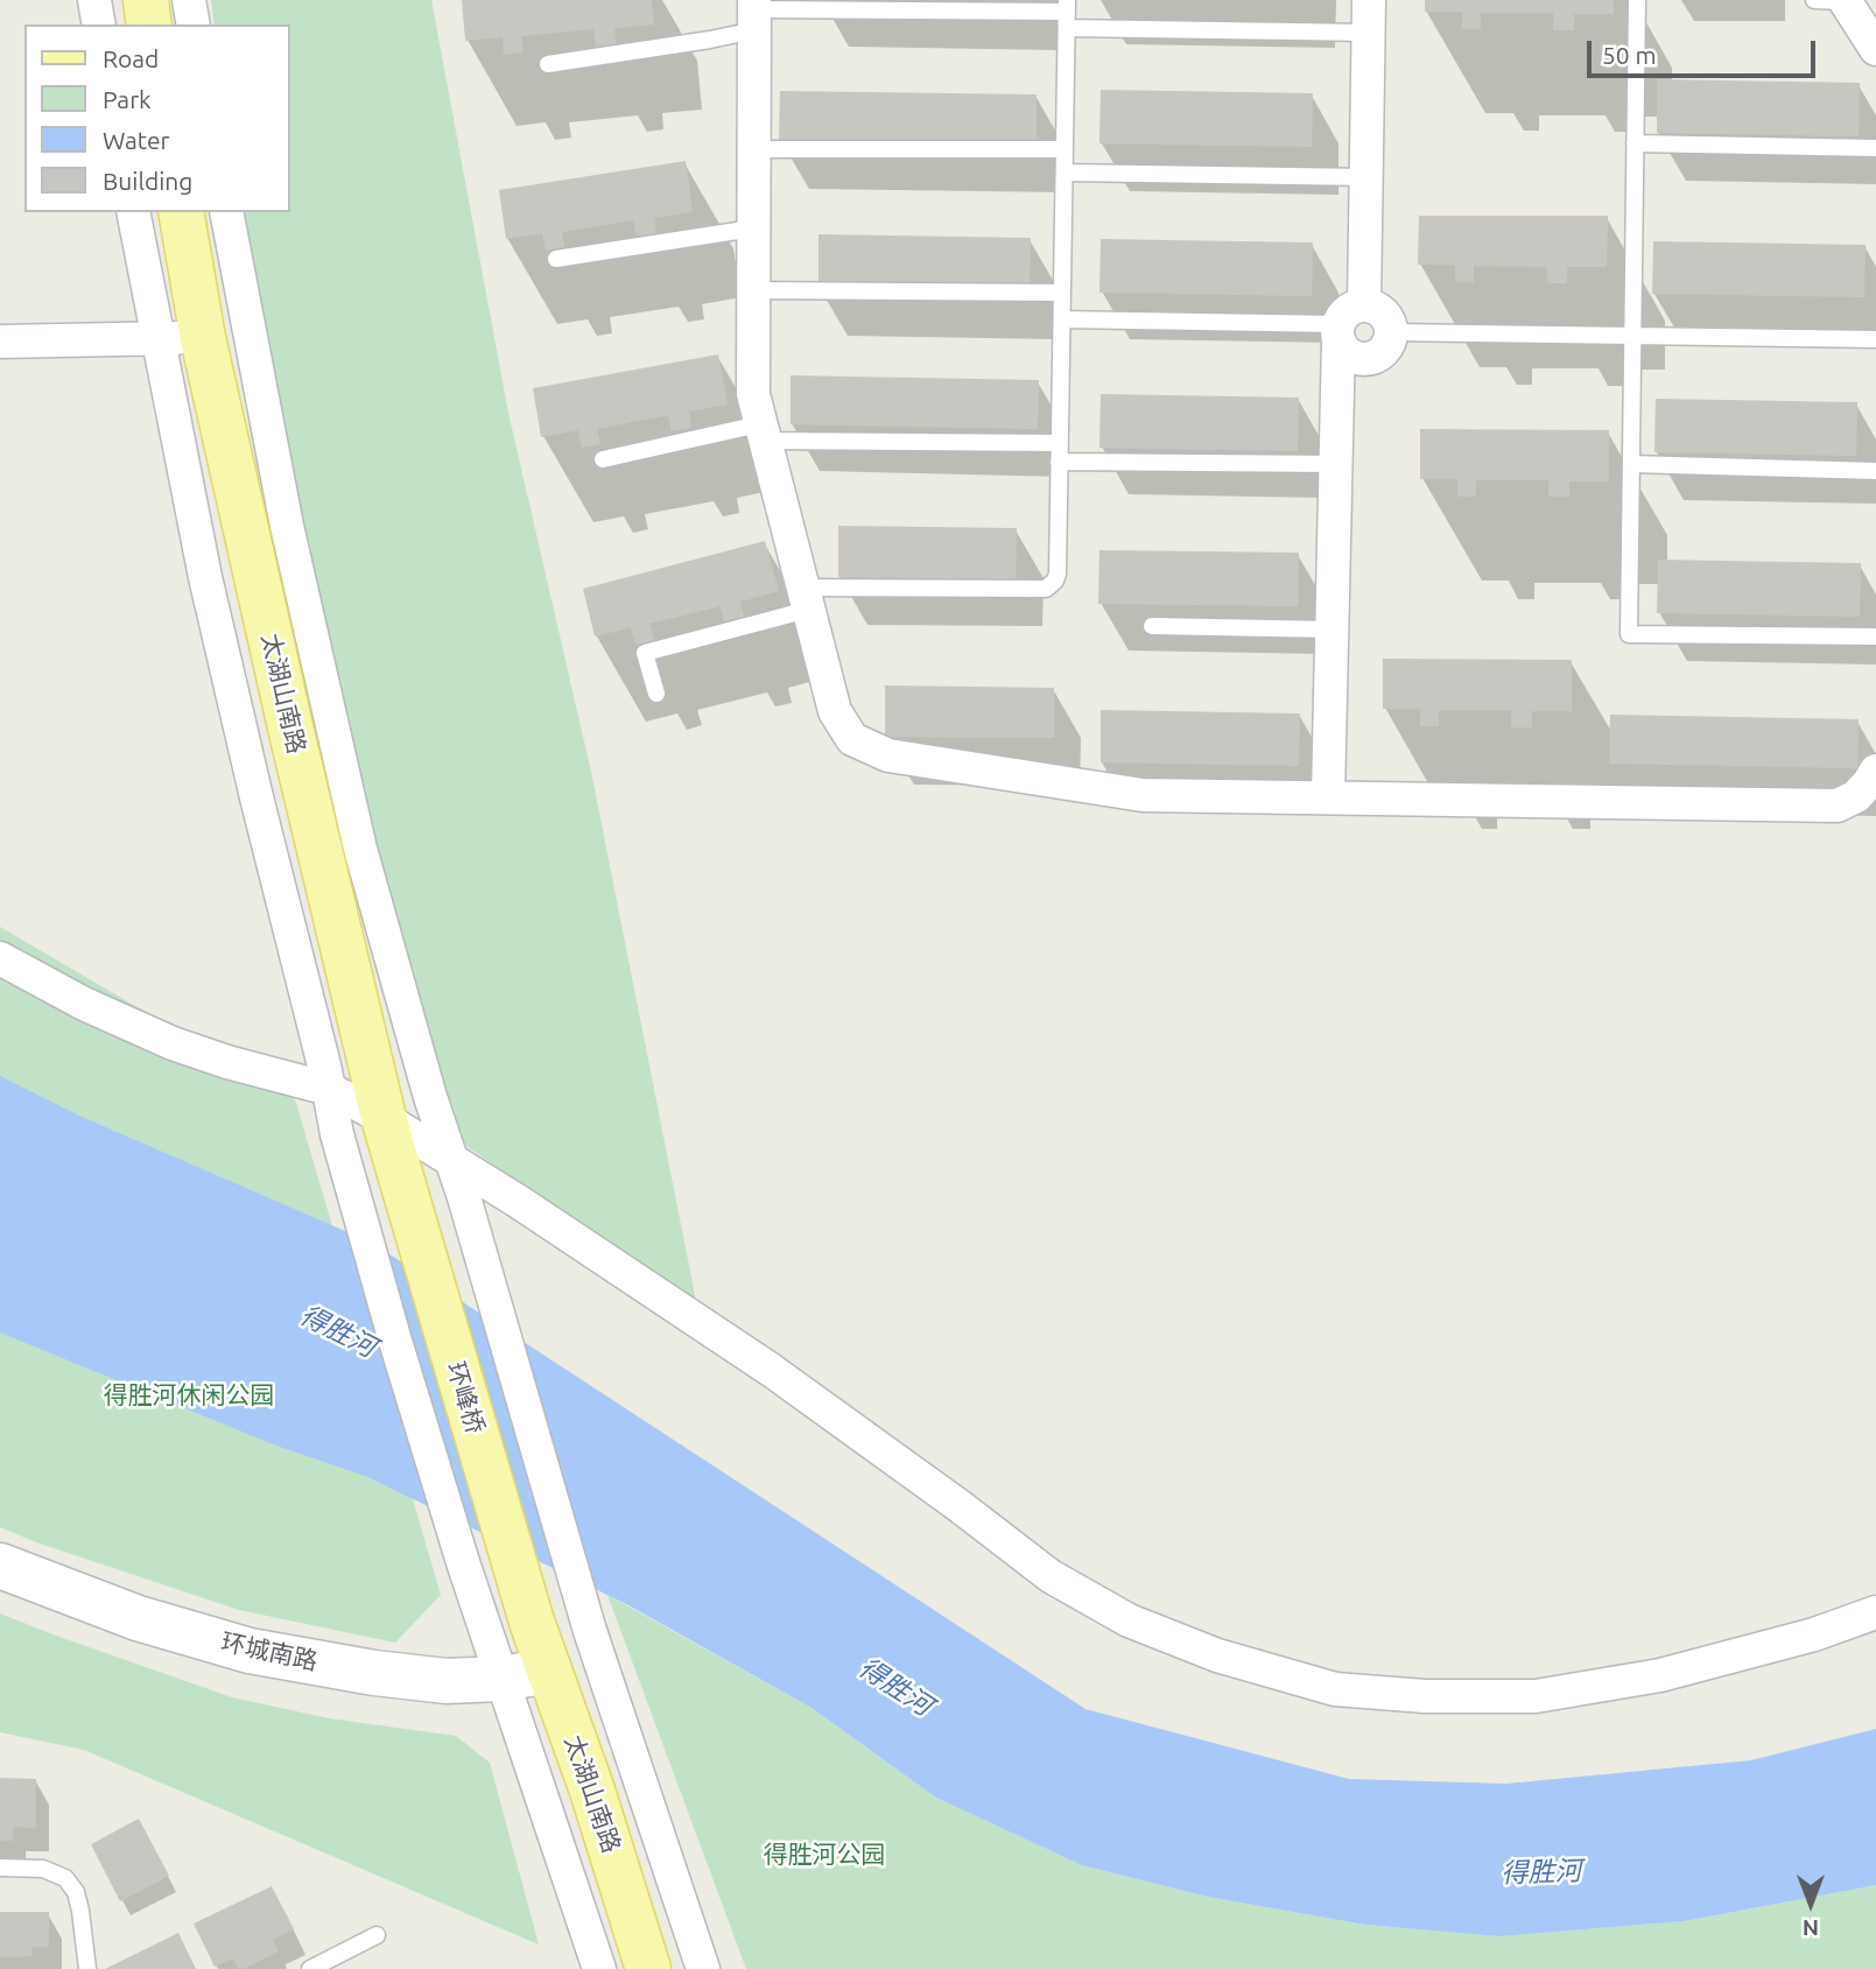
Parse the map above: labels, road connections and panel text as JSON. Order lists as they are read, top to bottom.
{
  "streets": {
    "main road": ["太湖山南路", "环峰桥", "环城南路"]
  },
  "crossings": [
    ["太湖山南路", "环峰桥"],
    ["太湖山南路", "环城南路"]
  ],
  "water": ["得胜河"],
  "parks": ["得胜河休闲公园", "得胜河公园"],
  "legend": [
    "Road",
    "Park",
    "Water",
    "Building"
  ],
  "scale_bar": "50 m",
  "north": "bottom"
}
